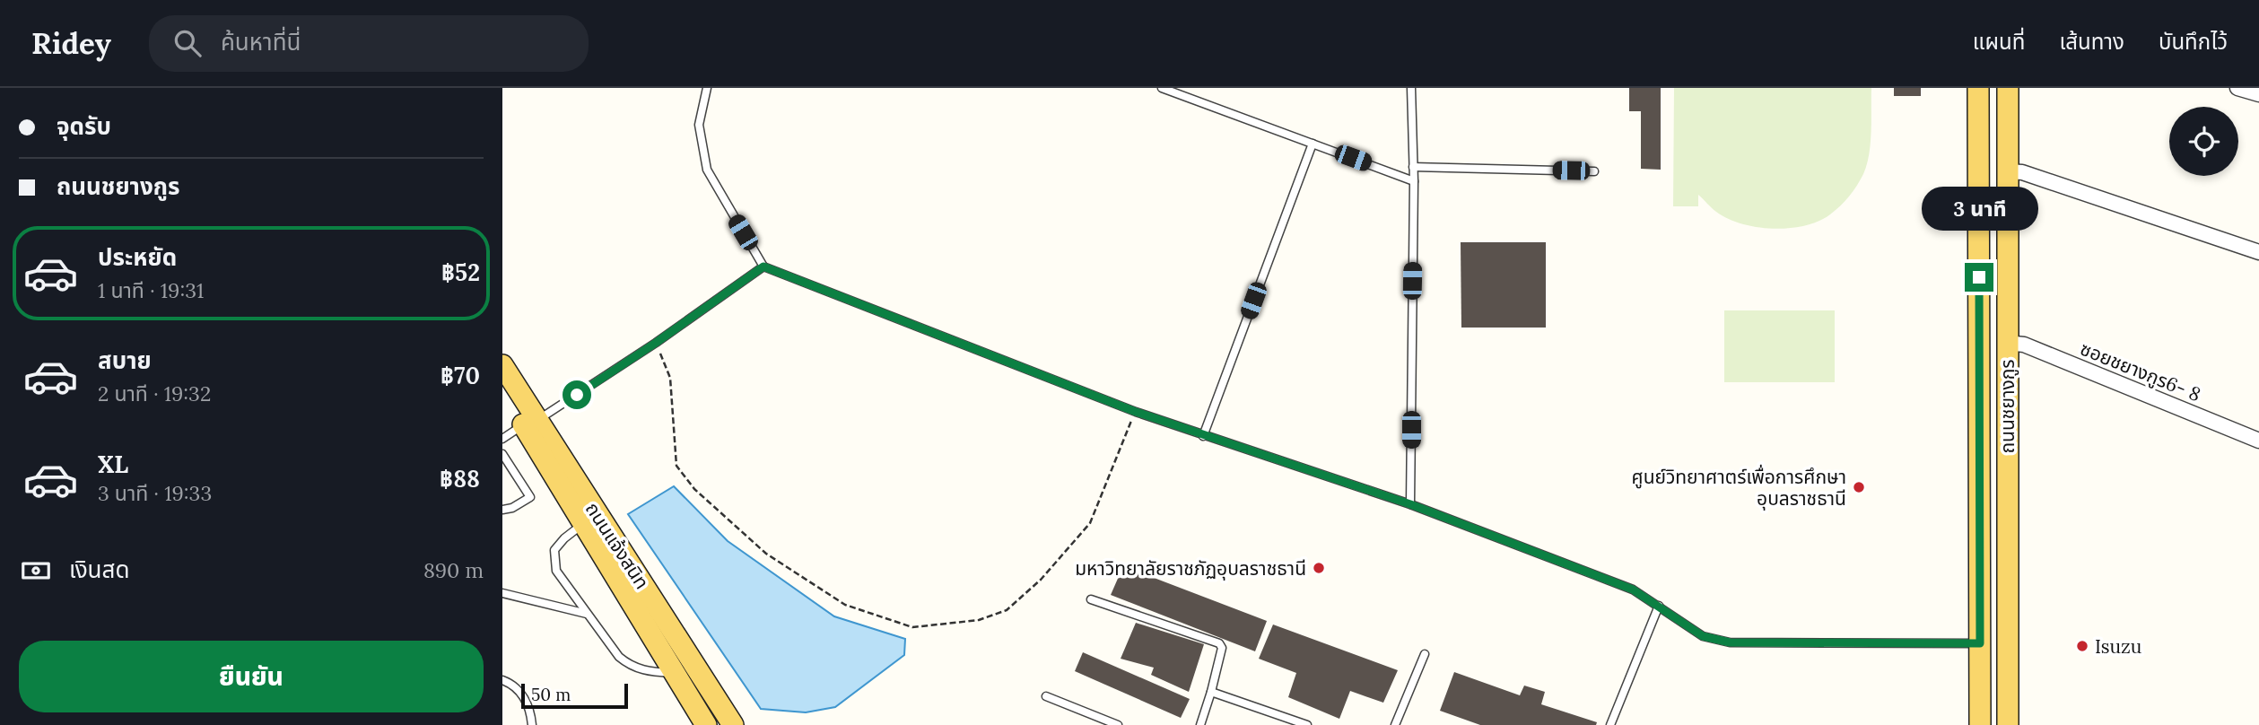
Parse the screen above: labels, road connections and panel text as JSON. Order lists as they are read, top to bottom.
{
  "streets": {
    "main road": ["ถนนชยางกูร", "ถนนแจ้งสนิท"],
    "street": ["ซอยชยางกูร6- 8"]
  },
  "crossings": [
    ["ซอยชยางกูร6- 8", "ถนนชยางกูร"]
  ],
  "places": ["ศูนย์วิทยาศาตร์เพื่อการศึกษา อุบลราชธานี", "มหาวิทยาลัยราชภัฏอุบลราชธานี", "Isuzu"],
  "scale_bar": "50 m",
  "page": {
    "header": "Ridey",
    "search": "ค้นหาที่นี่",
    "nav": ["แผนที่", "เส้นทาง", "บันทึกไว้"],
    "banner": ["จุดรับ", "ถนนชยางกูร"],
    "bubble": "3 นาที",
    "list": [
      {
        "name": "ประหยัด",
        "note": "1 นาที · 19:31",
        "value": "฿52"
      },
      {
        "name": "สบาย",
        "note": "2 นาที · 19:32",
        "value": "฿70"
      },
      {
        "name": "XL",
        "note": "3 นาที · 19:33",
        "value": "฿88"
      }
    ],
    "pay": ["เงินสด", "890 m"],
    "buttons": "ยืนยัน",
    "scale": "50 m"
  }
}
